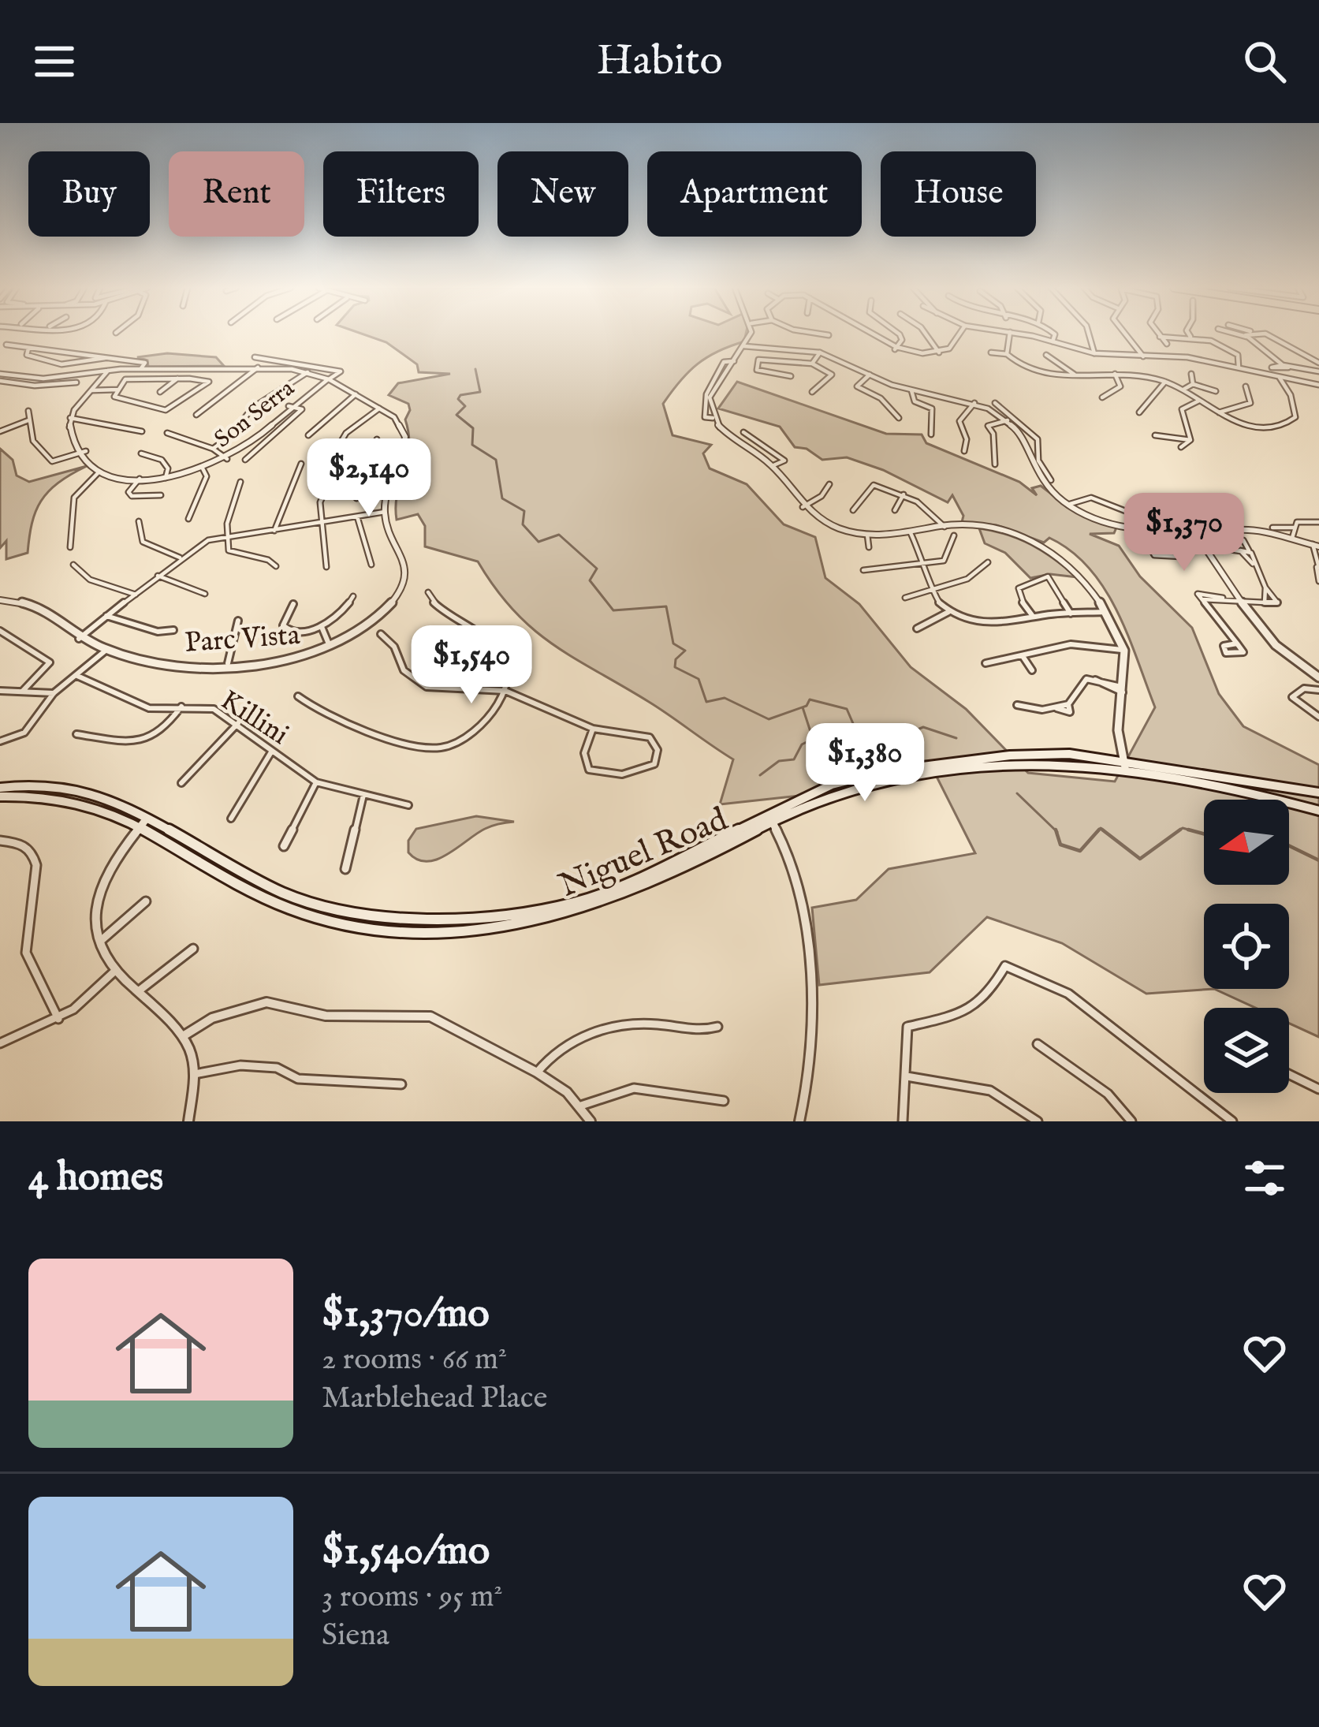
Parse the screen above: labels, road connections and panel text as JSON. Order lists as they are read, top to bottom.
{
  "streets": {
    "main road": ["Niguel Road"],
    "street": ["Son Serra", "Parc Vista", "Killini"]
  },
  "north": "left",
  "page": {
    "header": "Habito",
    "chip": [
      "Buy",
      "Rent",
      "Filters",
      "New",
      "Apartment",
      "House"
    ],
    "price": [
      "$2,140",
      "$1,370",
      "$1,540",
      "$1,380"
    ],
    "heading": "4 homes",
    "list": [
      {
        "name": "$1,370/mo",
        "note": "2 rooms · 66 m² · Marblehead Place"
      },
      {
        "name": "$1,540/mo",
        "note": "3 rooms · 95 m² · Siena"
      }
    ]
  }
}
